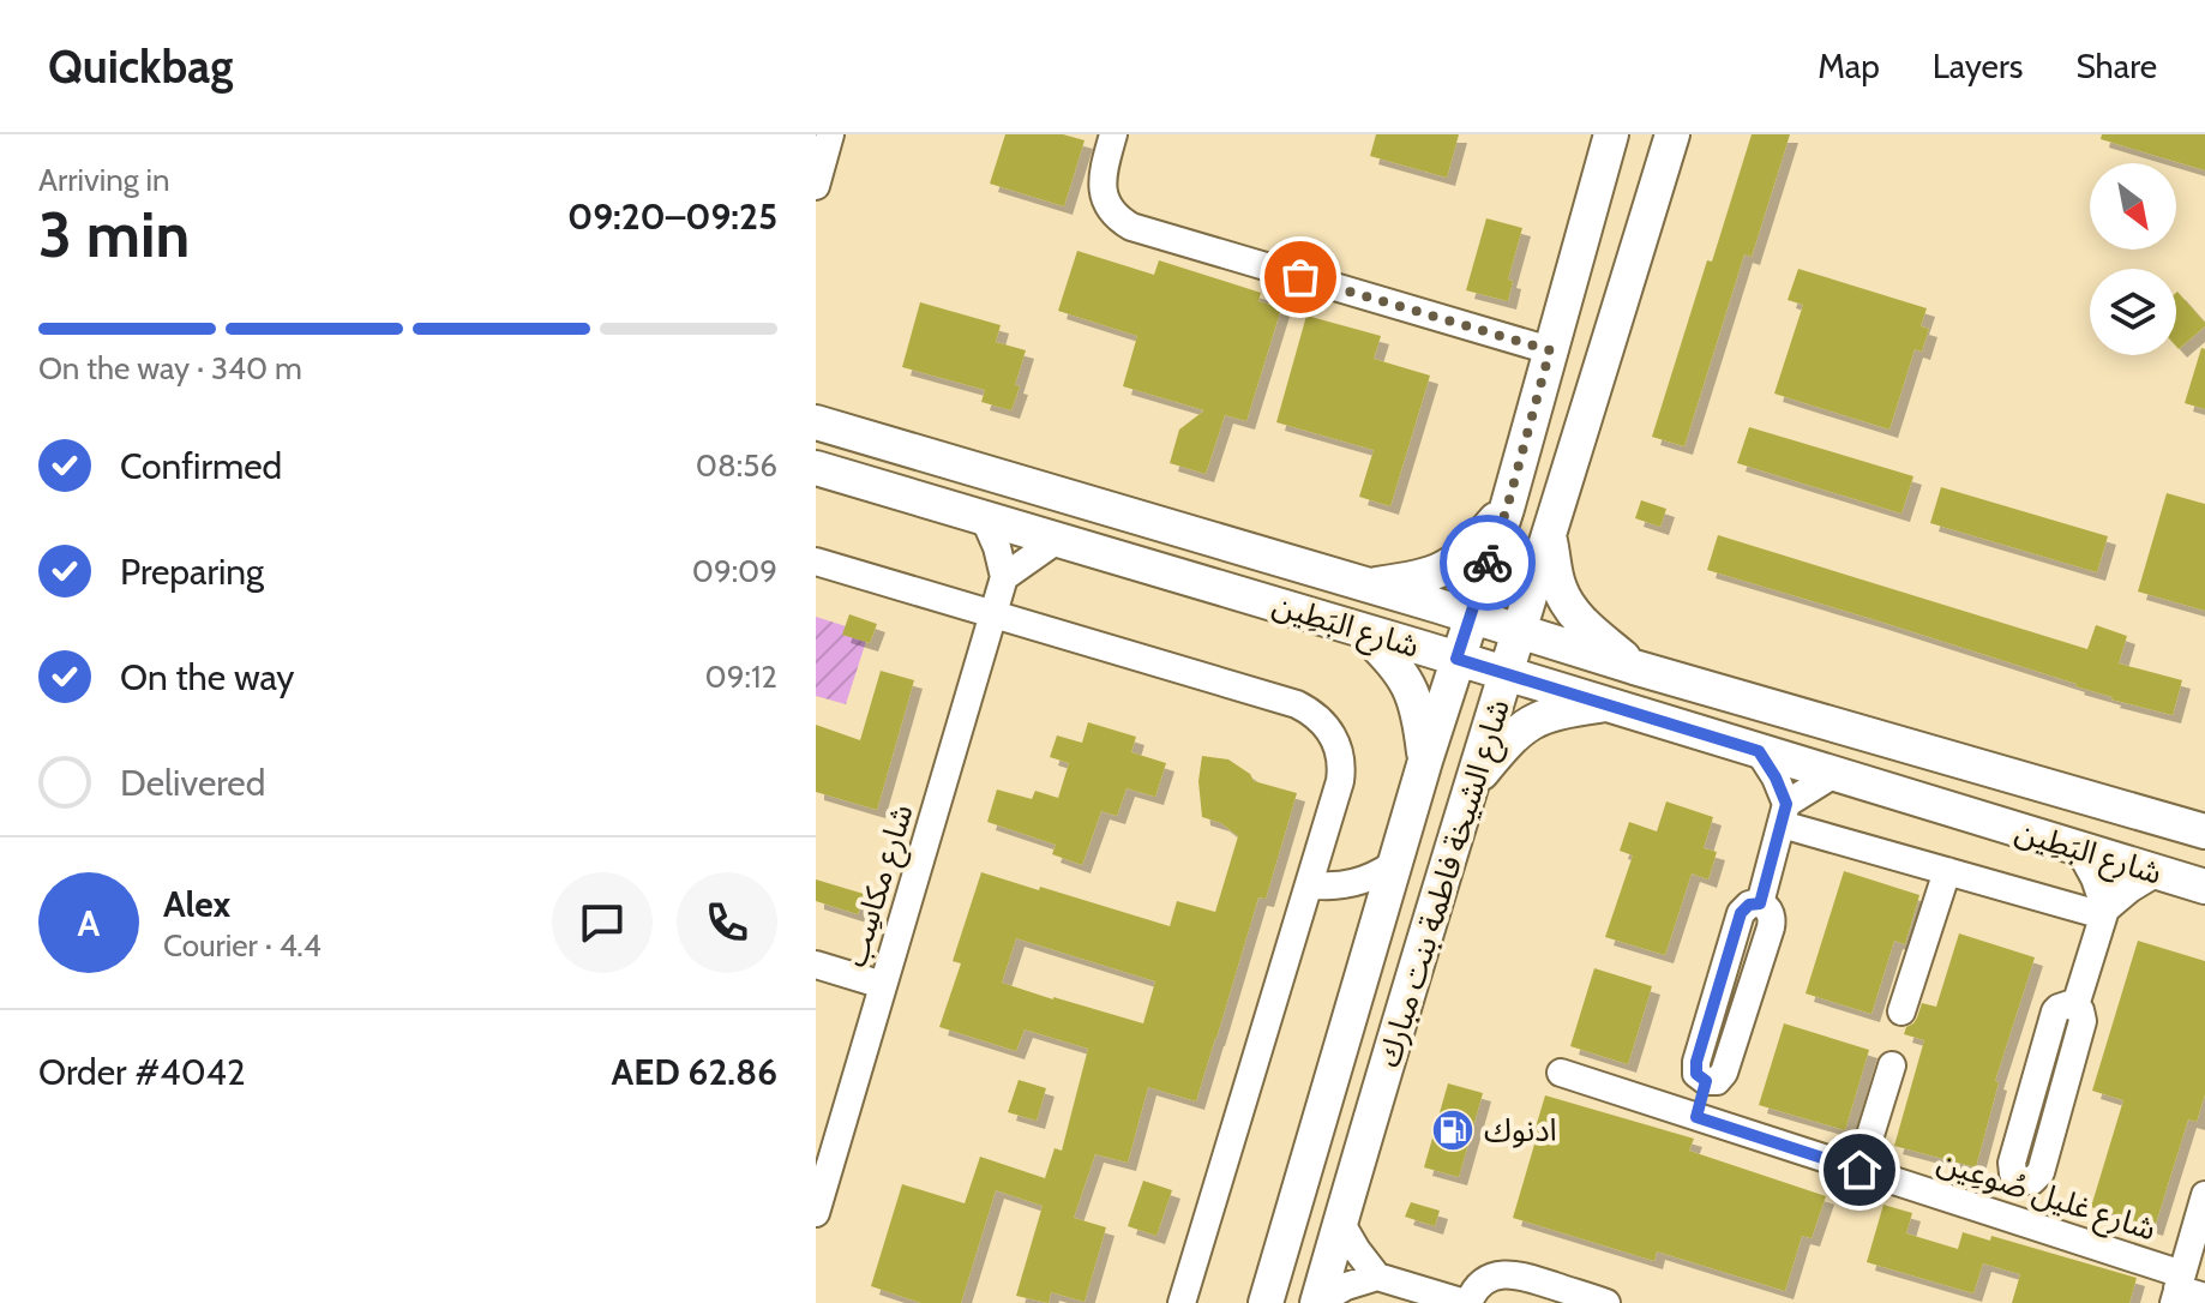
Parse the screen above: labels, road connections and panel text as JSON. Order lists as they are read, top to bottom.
{
  "streets": {
    "main road": ["شارع البَطِين", "شارع الشيخة فاطمة بنت مبارك"],
    "street": ["شارع مكاسِب", "شارع غليل صُوعِين"]
  },
  "crossings": [
    ["شارع البَطِين", "شارع الشيخة فاطمة بنت مبارك"]
  ],
  "places": {
    "fuel station": ["ادنوك"]
  },
  "north": "bottom right",
  "page": {
    "header": "Quickbag",
    "nav": ["Map", "Layers", "Share"],
    "heading": ["3 min", "Arriving in", "09:20–09:25"],
    "panel": [
      "Alex",
      "Courier · 4.4",
      "Order #4042",
      "AED 62.86"
    ],
    "bar": "On the way · 340 m",
    "list": [
      ["Confirmed", "08:56"],
      ["Preparing", "09:09"],
      ["On the way", "09:12"],
      "Delivered"
    ],
    "round": "A"
  }
}
